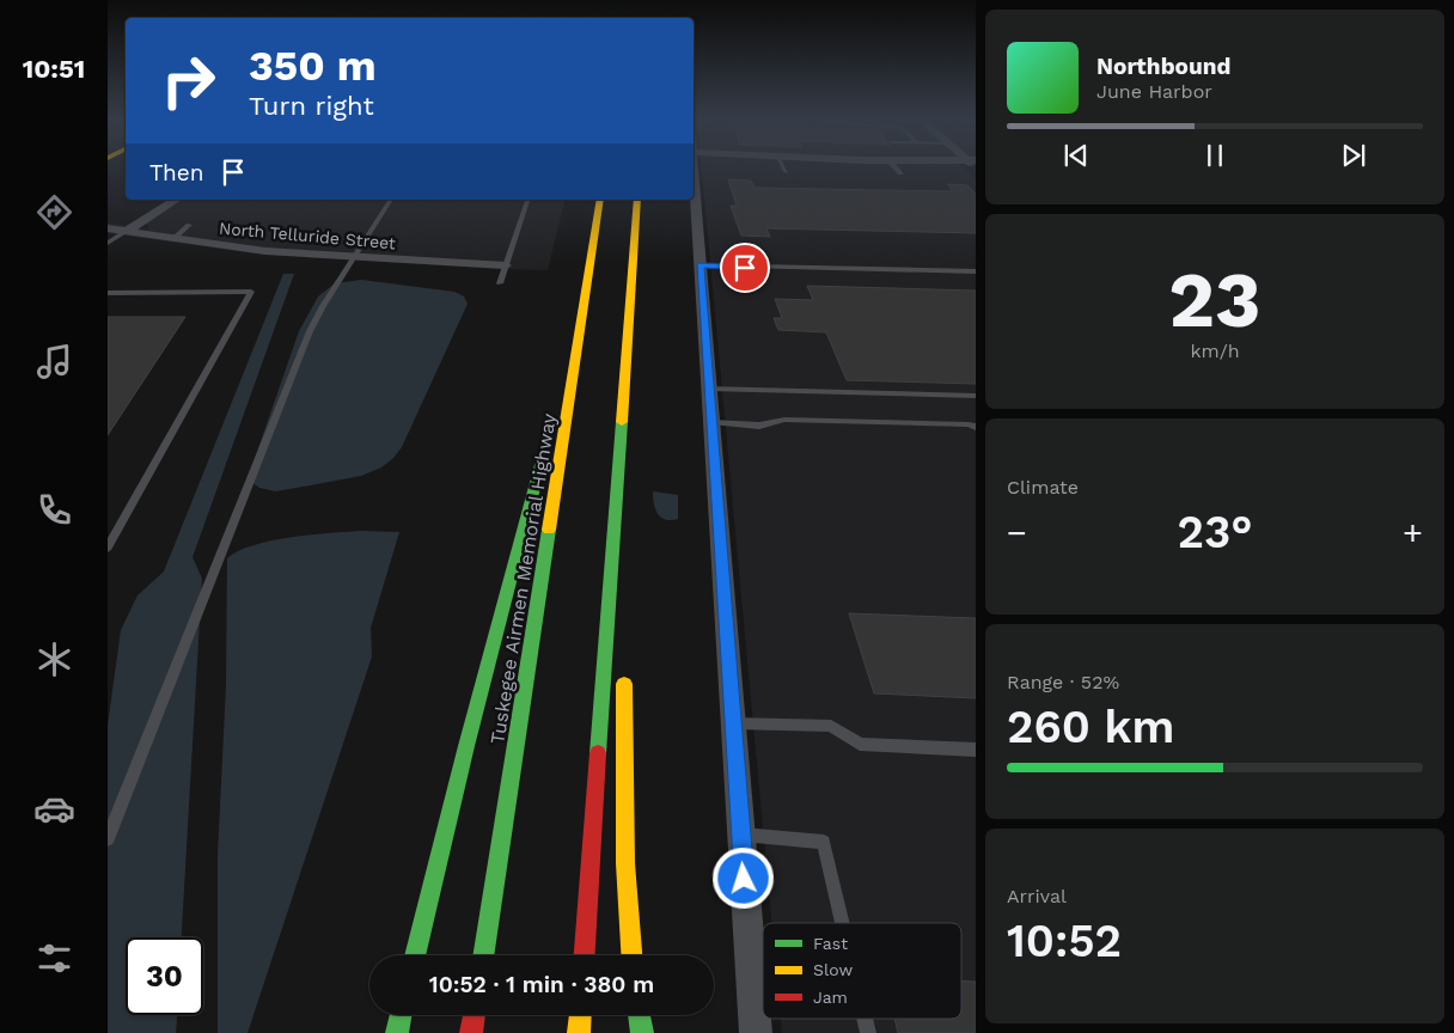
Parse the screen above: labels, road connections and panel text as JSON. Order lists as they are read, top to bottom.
{
  "streets": {
    "main road": ["Tuskegee Airmen Memorial Highway"],
    "street": ["North Telluride Street"]
  },
  "legend": ["Fast", "Slow", "Jam"],
  "page": {
    "tabs": "10:51",
    "turn": ["350 m", "Turn right"],
    "song": ["Northbound", "June Harbor"],
    "then": "Then",
    "tile": [
      ["23", "km/h"],
      "Climate",
      ["Range · 52%", "260 km"],
      ["Arrival", "10:52"]
    ],
    "heat": ["−", "23°", "+"],
    "limit": "30",
    "trip": "10:52 · 1 min · 380 m"
  }
}
